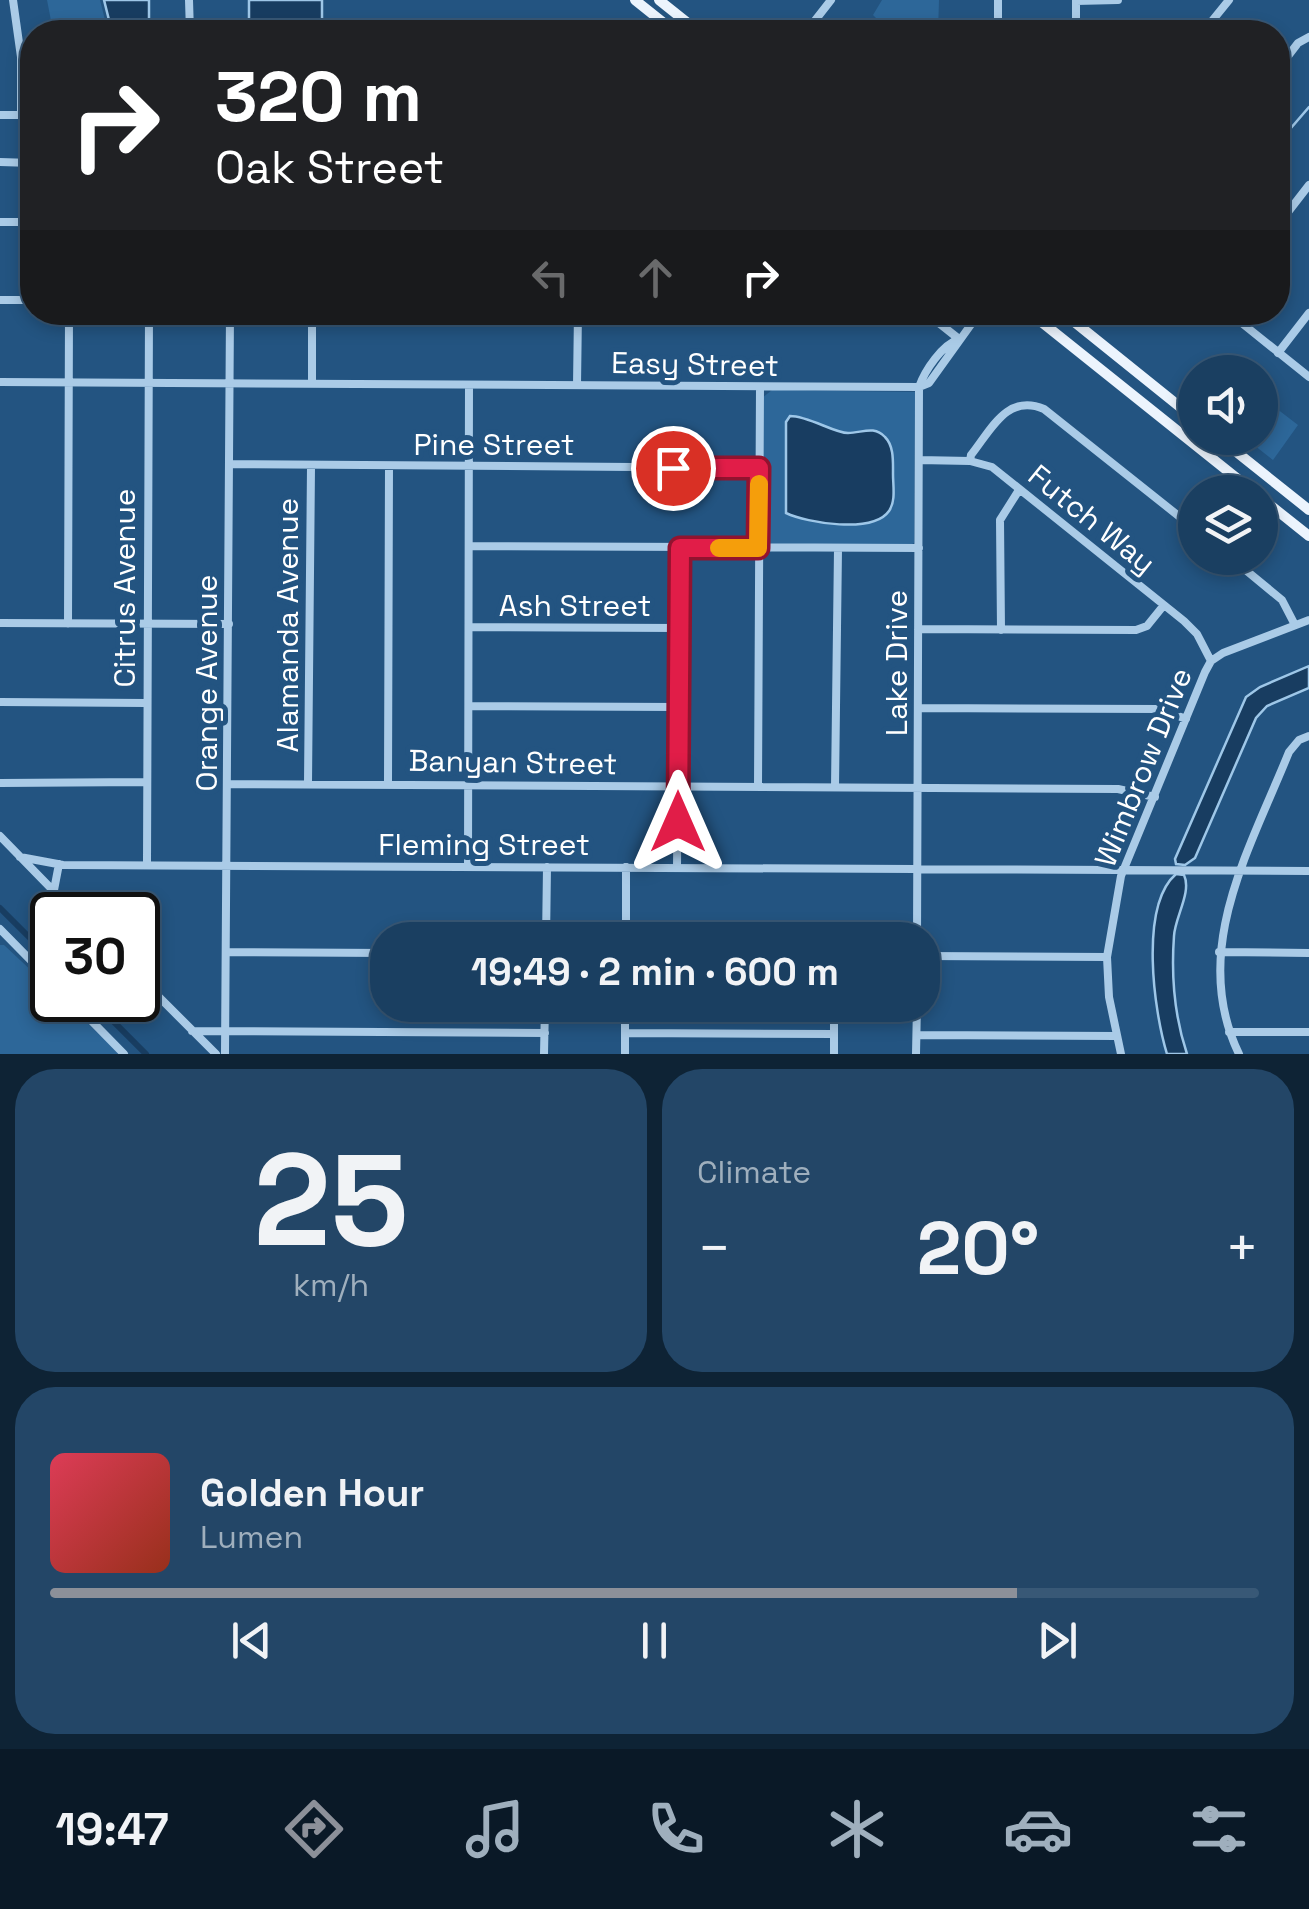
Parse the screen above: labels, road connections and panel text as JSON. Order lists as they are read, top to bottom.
{
  "streets": {
    "street": [
      "Easy Street",
      "Pine Street",
      "Futch Way",
      "Citrus Avenue",
      "Ash Street",
      "Alamanda Avenue",
      "Lake Drive",
      "Orange Avenue",
      "Banyan Street",
      "Wimbrow Drive",
      "Fleming Street"
    ]
  },
  "crossings": [
    ["Easy Street", "Lake Drive"],
    ["Easy Street", "Orange Avenue"],
    ["Pine Street", "Alamanda Avenue"],
    ["Pine Street", "Orange Avenue"],
    ["Futch Way", "Lake Drive"],
    ["Futch Way", "Wimbrow Drive"],
    ["Citrus Avenue", "Fleming Street"],
    ["Alamanda Avenue", "Banyan Street"],
    ["Lake Drive", "Banyan Street"],
    ["Lake Drive", "Fleming Street"],
    ["Orange Avenue", "Banyan Street"],
    ["Orange Avenue", "Fleming Street"],
    ["Banyan Street", "Wimbrow Drive"],
    ["Wimbrow Drive", "Fleming Street"]
  ],
  "page": {
    "turn": ["320 m", "Oak Street"],
    "limit": "30",
    "trip": "19:49 · 2 min · 600 m",
    "tile": [
      ["25", "km/h"],
      "Climate"
    ],
    "heat": ["−", "20°", "+"],
    "song": ["Golden Hour", "Lumen"],
    "tabs": "19:47"
  }
}
